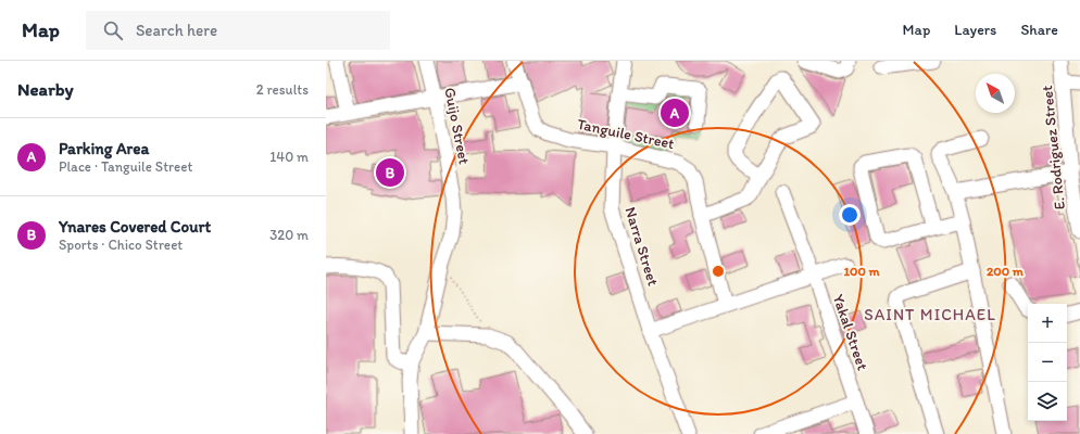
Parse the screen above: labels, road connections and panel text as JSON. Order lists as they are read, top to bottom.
{
  "streets": {
    "street": [
      "Guijo Street",
      "Tanguile Street",
      "E. Rodriguez Street",
      "Narra Street",
      "Yakal Street"
    ]
  },
  "crossings": [
    ["Tanguile Street", "Narra Street"]
  ],
  "districts": ["SAINT MICHAEL"],
  "north": "top left",
  "page": {
    "header": "Map",
    "search": "Search here",
    "nav": ["Map", "Layers", "Share"],
    "heading": ["Nearby", "2 results"],
    "pins": ["A", "B"],
    "list": [
      {
        "mark": "A",
        "name": "Parking Area",
        "note": "Place · Tanguile Street",
        "value": "140 m"
      },
      {
        "mark": "B",
        "name": "Ynares Covered Court",
        "note": "Sports · Chico Street",
        "value": "320 m"
      }
    ],
    "map_buttons": ["+", "−"]
  },
  "rings": ["100 m", "200 m"]
}
